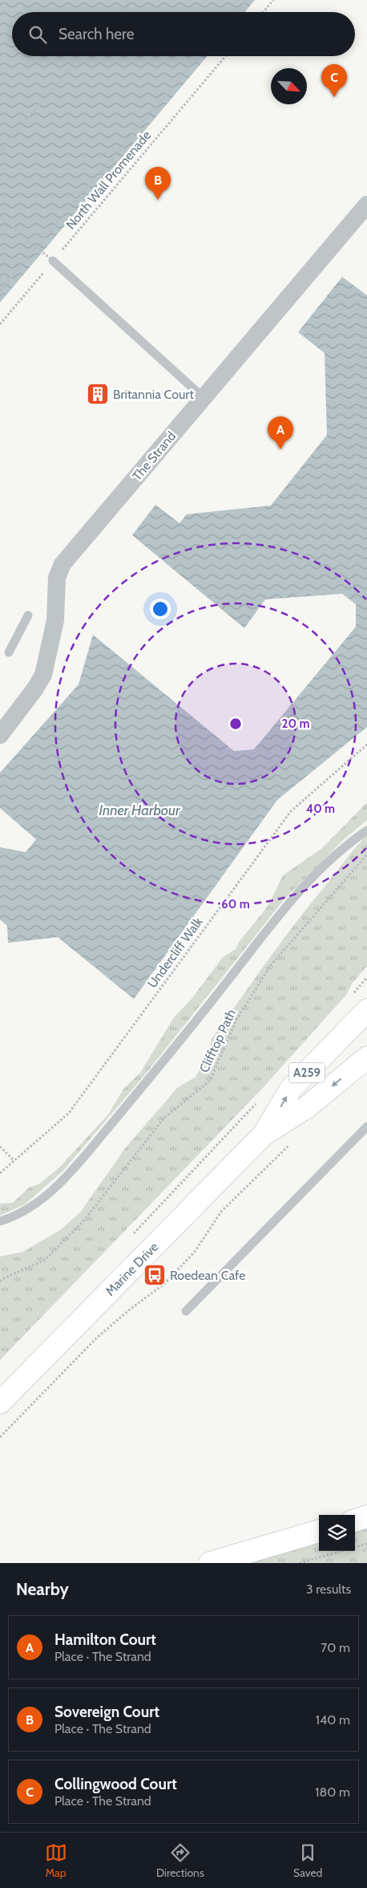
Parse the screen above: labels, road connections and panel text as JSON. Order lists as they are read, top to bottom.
{
  "streets": {
    "main road": ["A259", "Marine Drive"],
    "street": ["The Strand"],
    "path": ["North Wall Promenade", "Undercliff Walk", "Clifftop Path"]
  },
  "water": ["Inner Harbour"],
  "places": {
    "building": ["Britannia Court"],
    "bus stop": ["Roedean Cafe"]
  },
  "north": "bottom right",
  "page": {
    "search": "Search here",
    "pins": ["C", "B", "A"],
    "heading": ["Nearby", "3 results"],
    "list": [
      {
        "mark": "A",
        "name": "Hamilton Court",
        "note": "Place · The Strand",
        "value": "70 m"
      },
      {
        "mark": "B",
        "name": "Sovereign Court",
        "note": "Place · The Strand",
        "value": "140 m"
      },
      {
        "mark": "C",
        "name": "Collingwood Court",
        "note": "Place · The Strand",
        "value": "180 m"
      }
    ],
    "nav": ["Map", "Directions", "Saved"]
  },
  "rings": ["20 m", "40 m", "60 m"]
}
